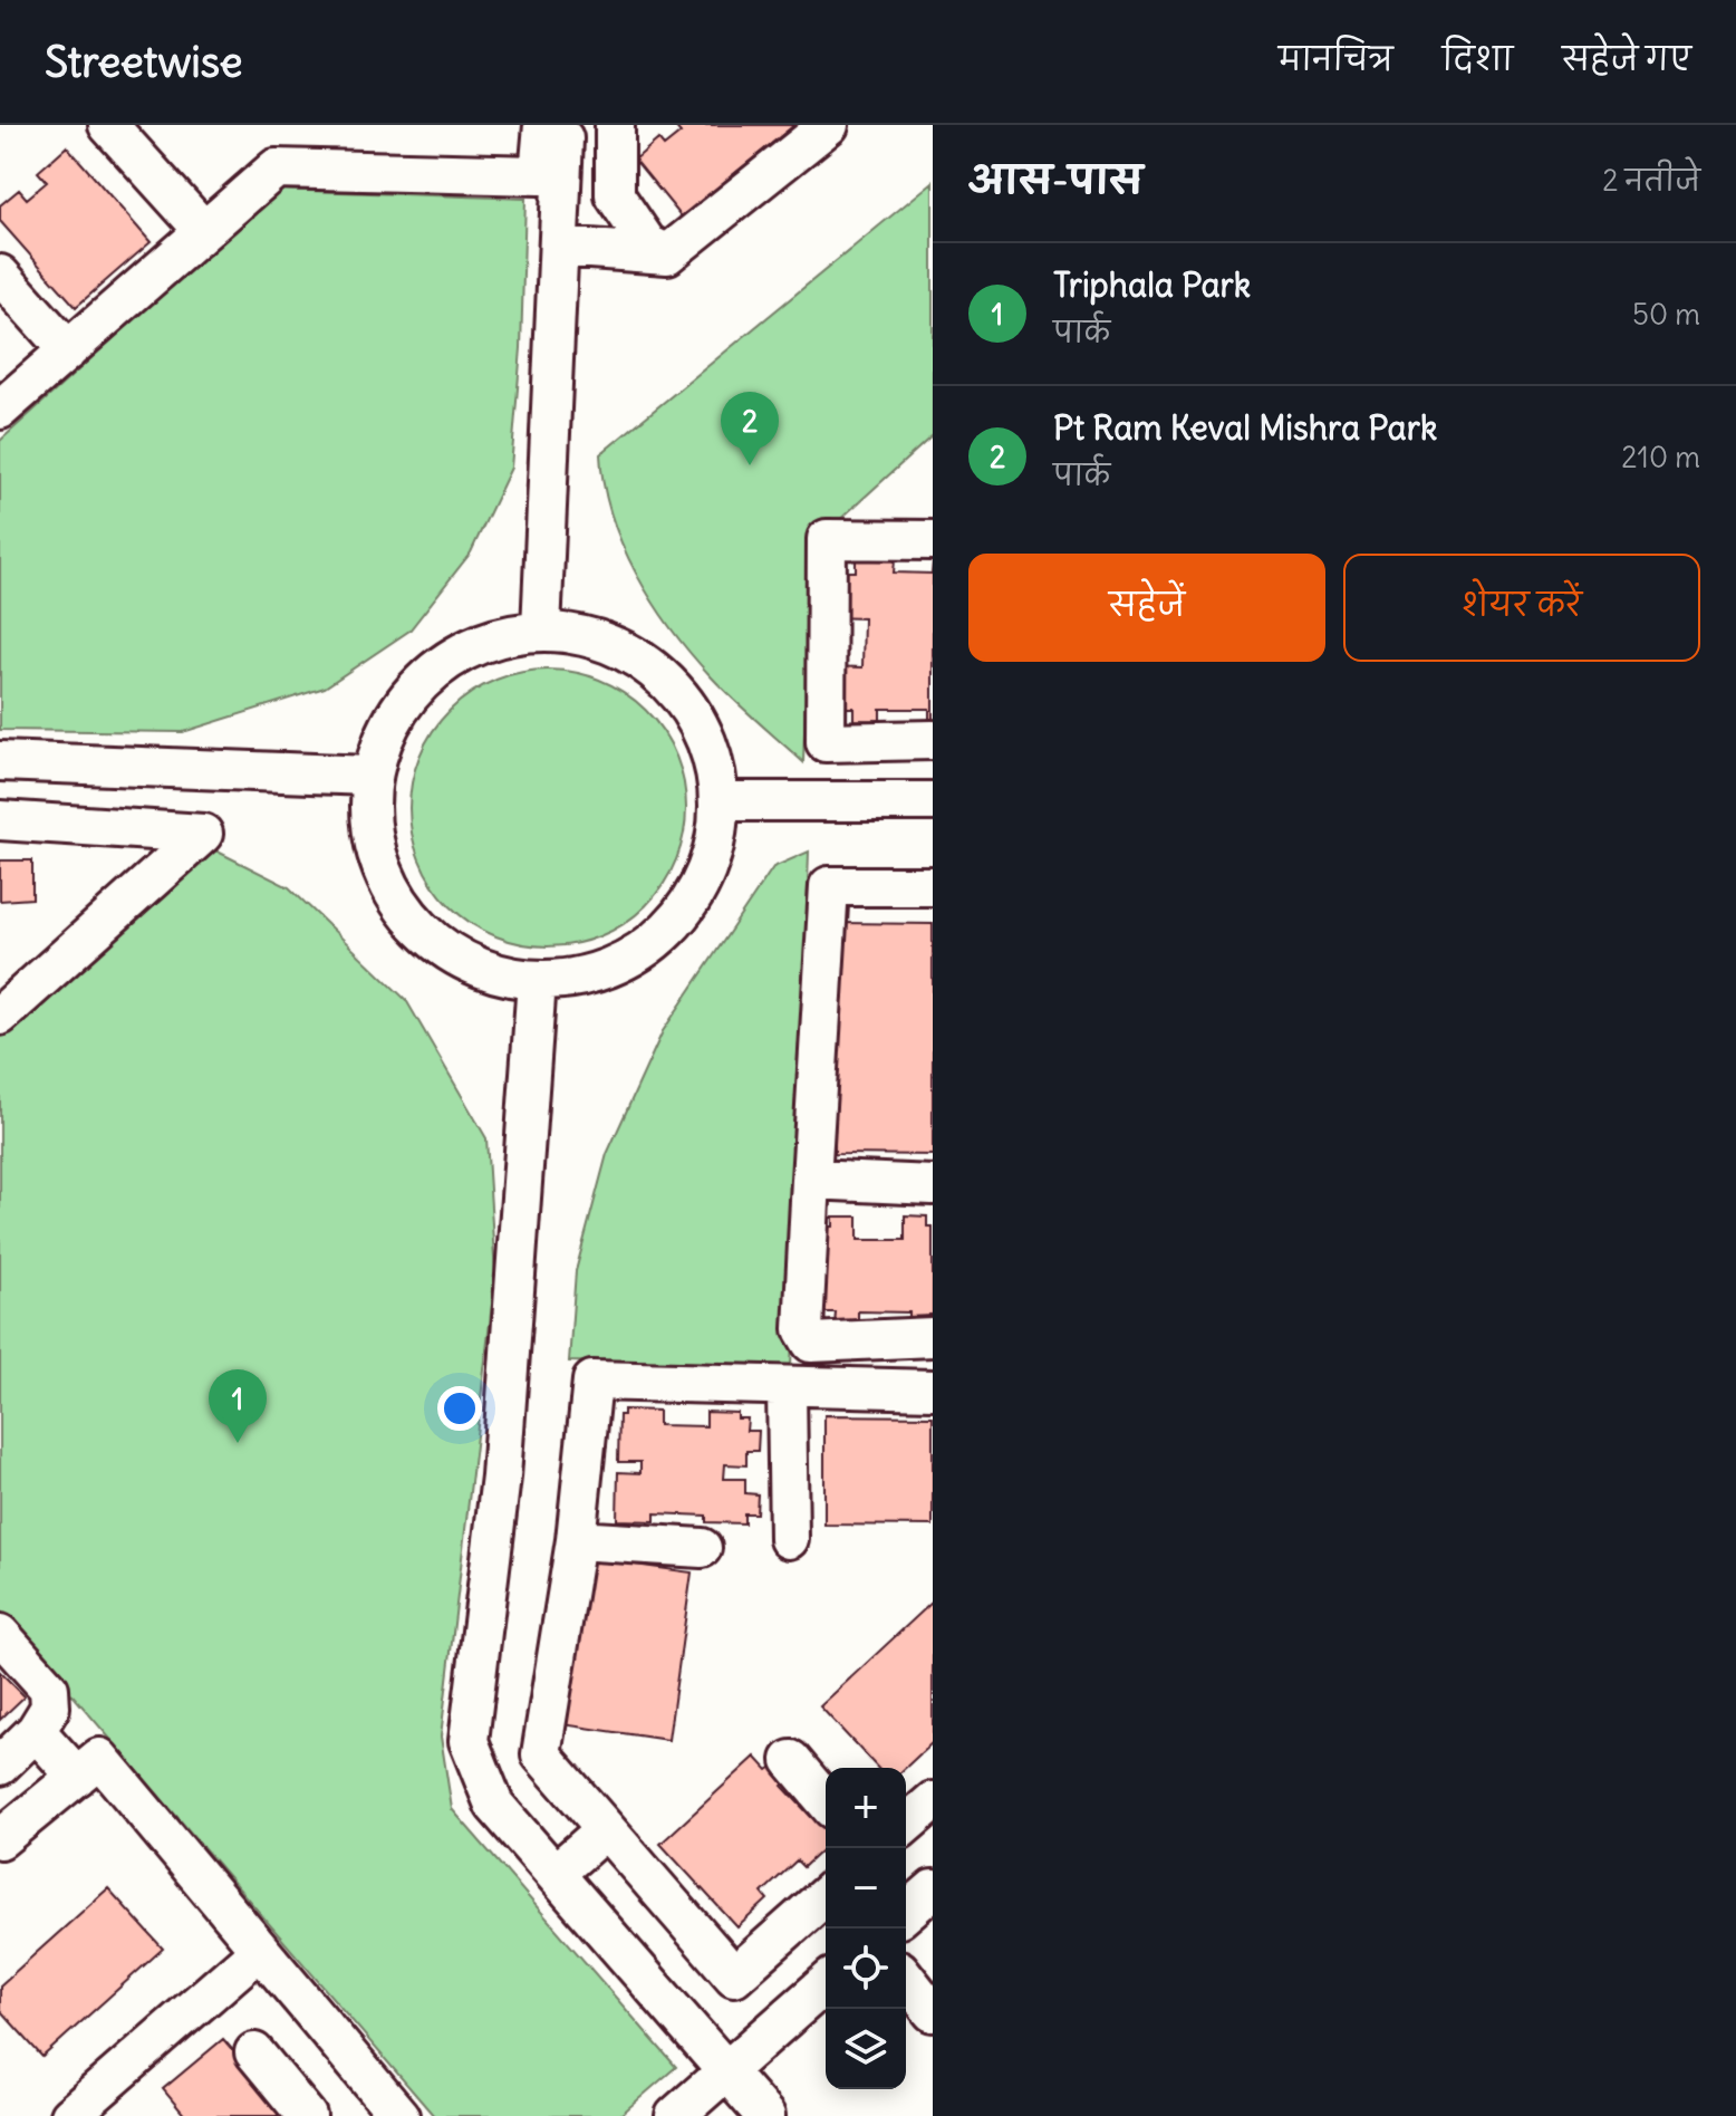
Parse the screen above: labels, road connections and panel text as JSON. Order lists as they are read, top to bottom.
{
  "page": {
    "header": "Streetwise",
    "nav": ["मानचित्र", "दिशा", "सहेजे गए"],
    "heading": ["आस-पास", "2 नतीजे"],
    "list": [
      {
        "mark": "1",
        "name": "Triphala Park",
        "note": "पार्क",
        "value": "50 m"
      },
      {
        "mark": "2",
        "name": "Pt Ram Keval Mishra Park",
        "note": "पार्क",
        "value": "210 m"
      }
    ],
    "pins": ["2", "1"],
    "buttons": ["सहेजें", "शेयर करें"],
    "map_buttons": ["+", "−"]
  }
}
